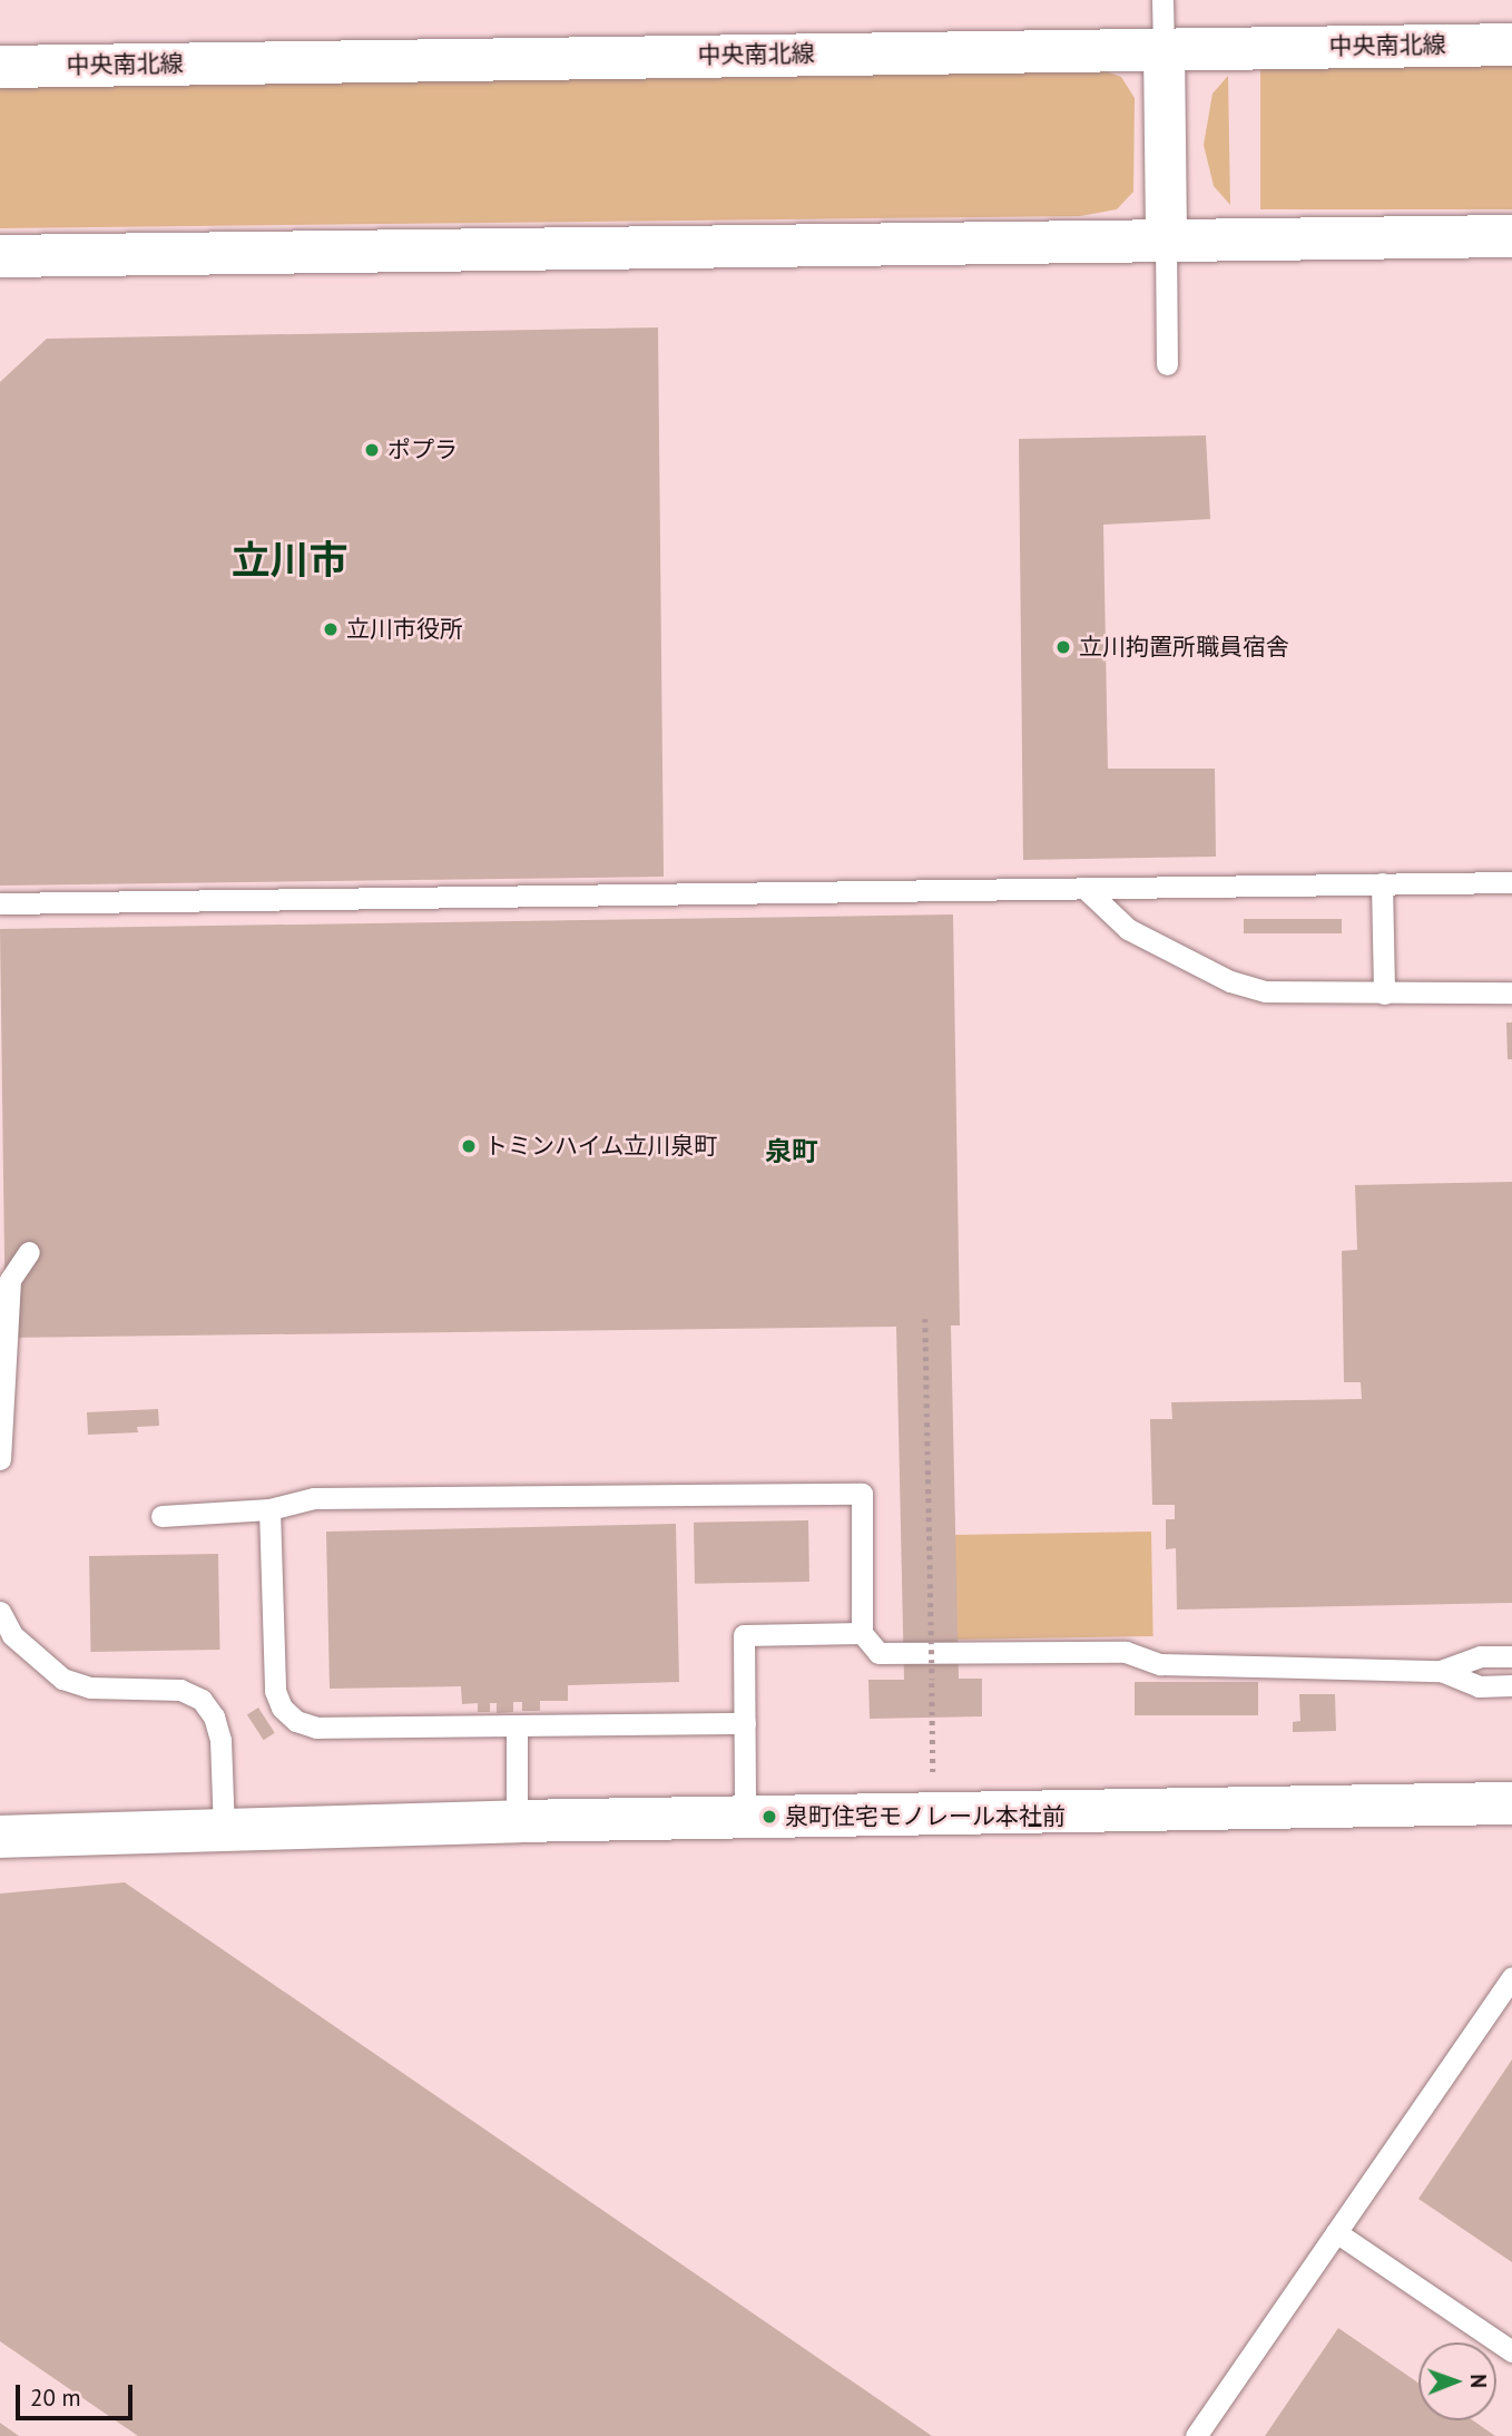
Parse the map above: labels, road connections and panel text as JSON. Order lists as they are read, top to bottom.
{
  "streets": {
    "main road": ["中央南北線"]
  },
  "districts": ["立川市", "泉町"],
  "places": [
    "ポプラ",
    "立川市役所",
    "立川拘置所職員宿舎",
    "トミンハイム立川泉町",
    "泉町住宅モノレール本社前"
  ],
  "scale_bar": "20 m",
  "north": "right"
}
